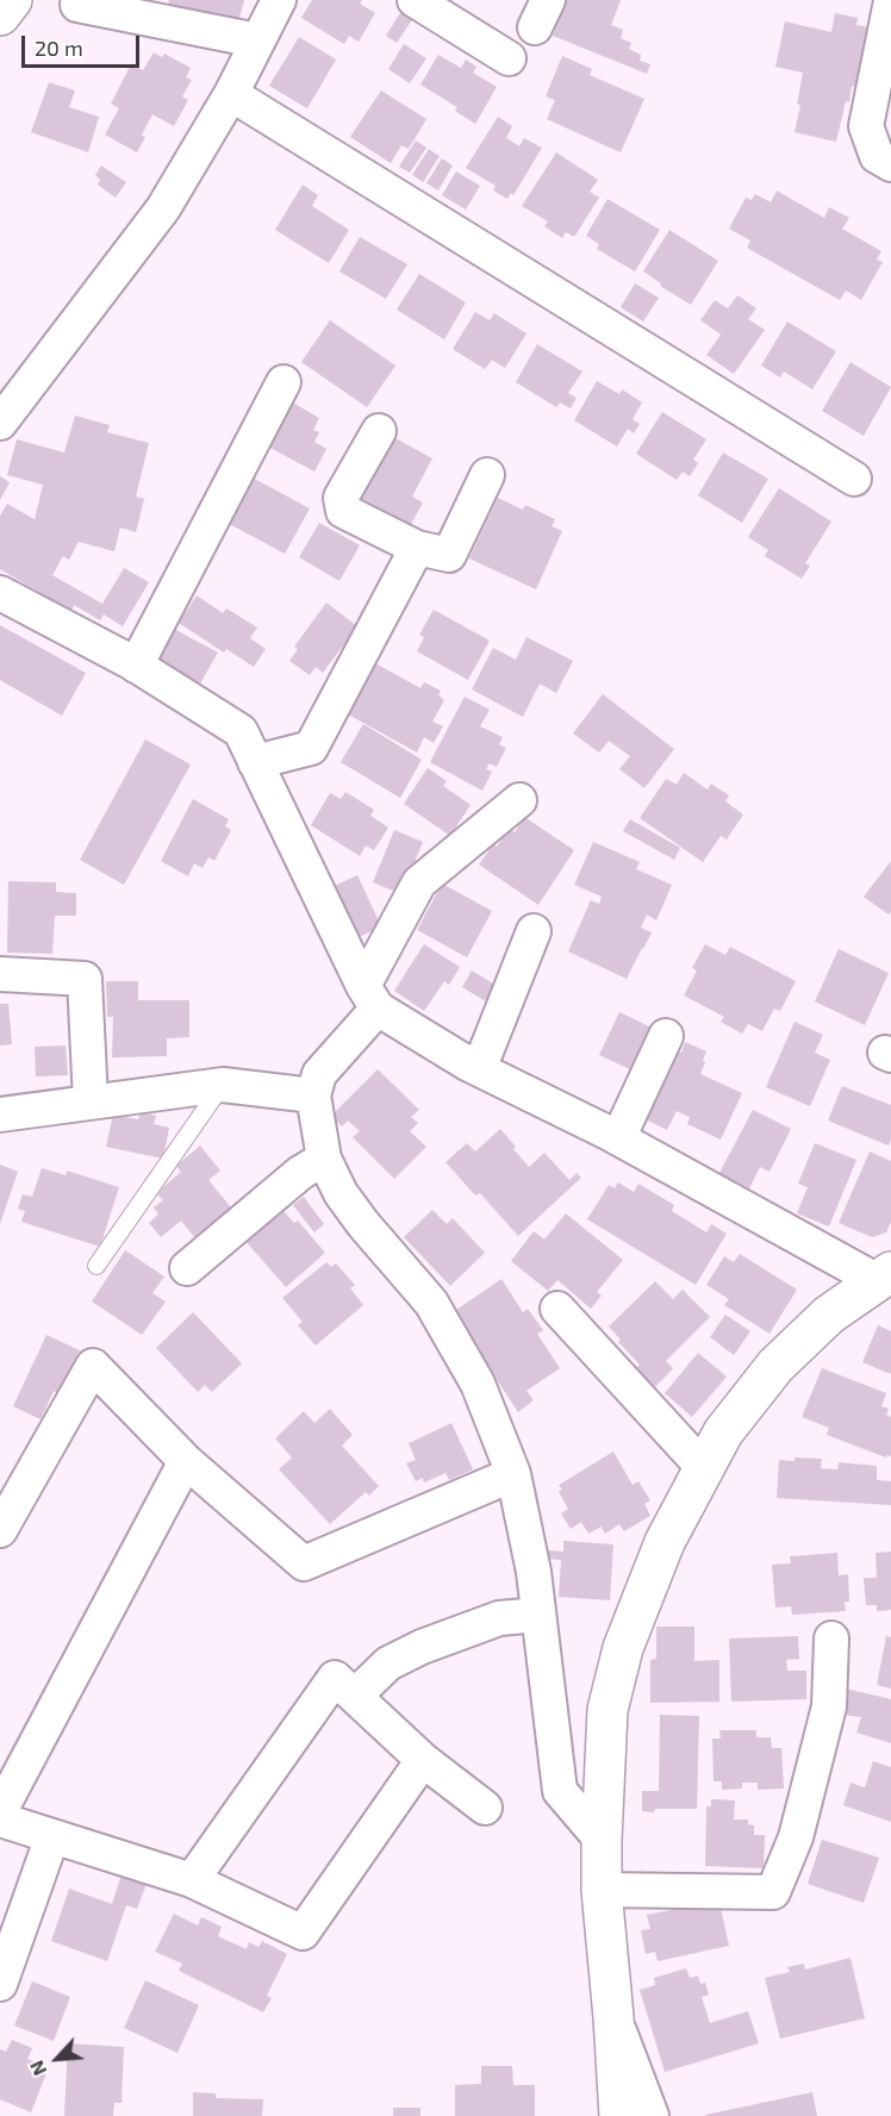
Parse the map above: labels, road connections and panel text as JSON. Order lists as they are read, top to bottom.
{
  "scale_bar": "20 m",
  "north": "bottom left"
}
